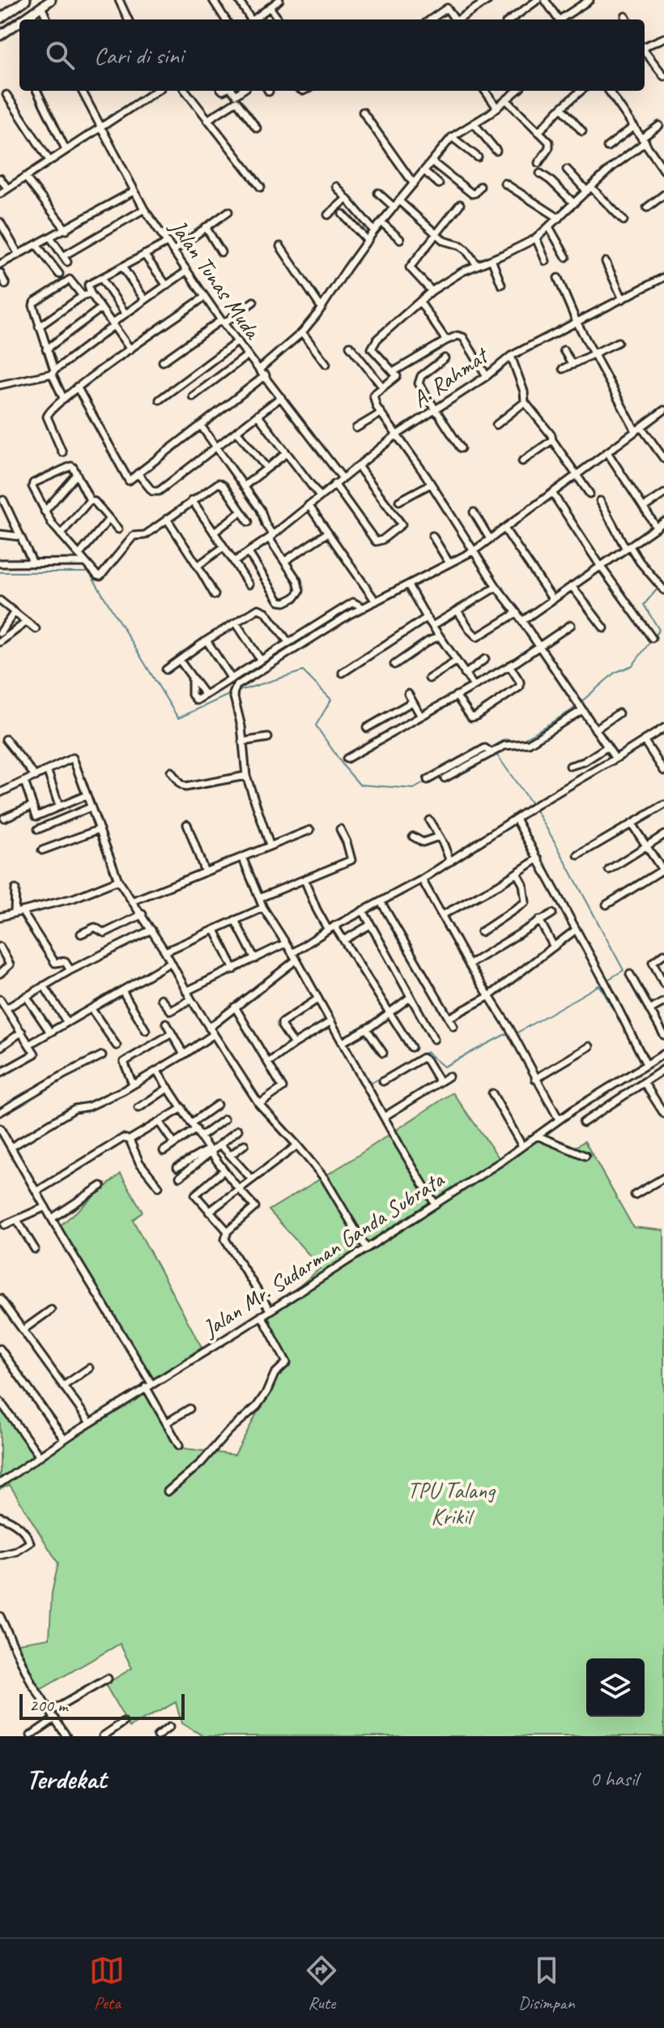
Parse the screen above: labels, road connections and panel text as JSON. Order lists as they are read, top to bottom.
{
  "streets": {
    "street": ["Jalan Tunas Muda", "A. Rahmat", "Jalan Mr. Sudarman Ganda Subrata"]
  },
  "crossings": [
    ["Jalan Tunas Muda", "A. Rahmat"]
  ],
  "parks": ["TPU Talang Krikil"],
  "scale_bar": "200 m",
  "page": {
    "search": "Cari di sini",
    "scale": "200 m",
    "heading": ["Terdekat", "0 hasil"],
    "nav": ["Peta", "Rute", "Disimpan"]
  }
}
